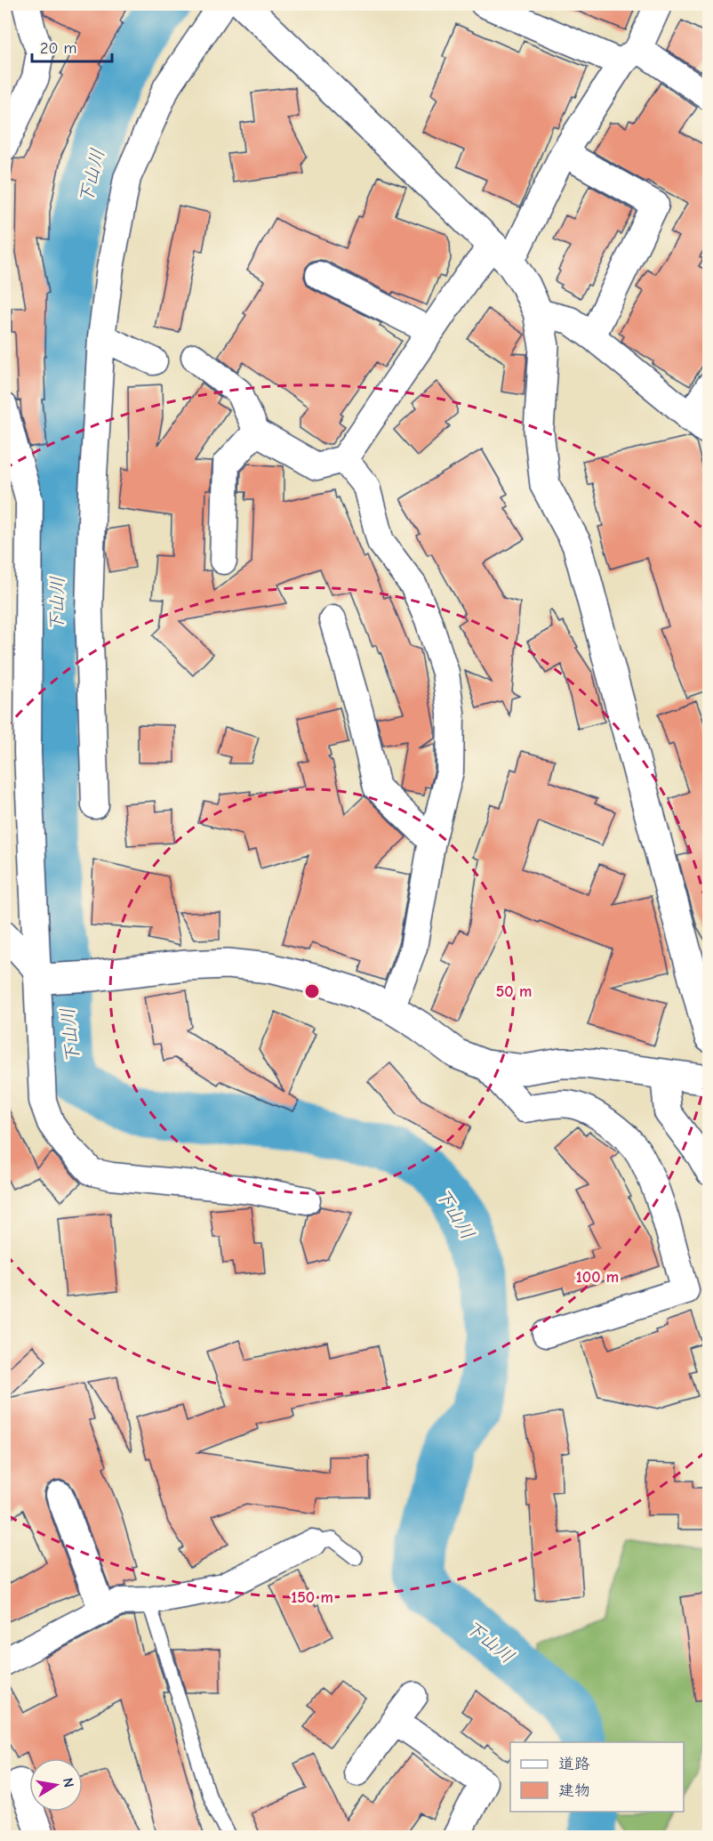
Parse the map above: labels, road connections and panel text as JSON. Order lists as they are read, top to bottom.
{
  "water": ["下山川"],
  "legend": ["道路", "建物"],
  "scale_bar": "20 m",
  "north": "right",
  "rings": ["50 m", "100 m", "150 m"]
}
